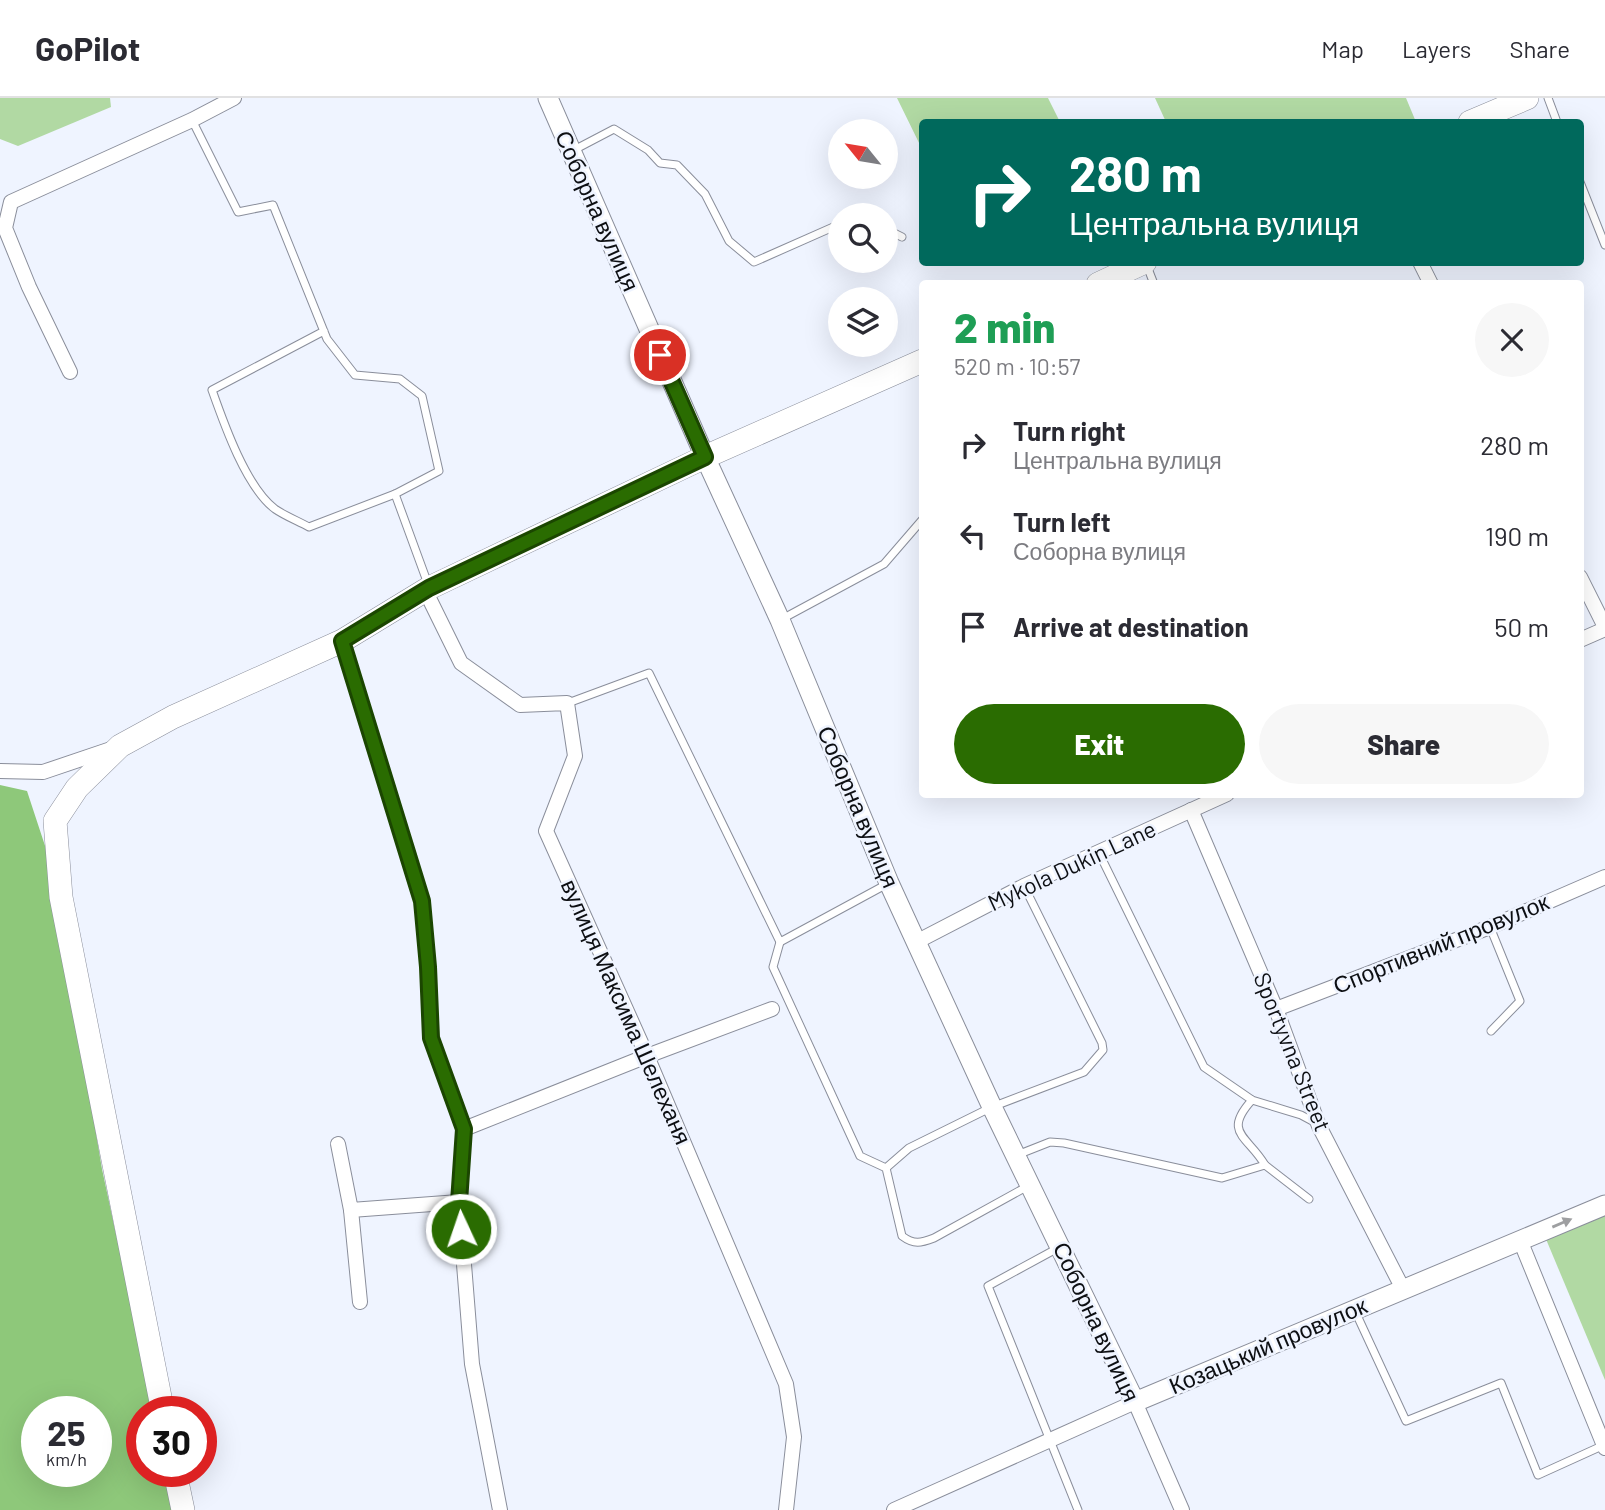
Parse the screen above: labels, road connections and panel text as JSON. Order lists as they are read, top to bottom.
{
  "streets": {
    "street": [
      "Соборна вулиця",
      "Mykola Dukin Lane",
      "Спортивний провулок",
      "вулиця Максима Шелеханя",
      "Sportyvna Street",
      "Козацький провулок"
    ]
  },
  "crossings": [
    ["Соборна вулиця", "Mykola Dukin Lane"],
    ["Соборна вулиця", "Козацький провулок"],
    ["Mykola Dukin Lane", "Sportyvna Street"],
    ["Спортивний провулок", "Sportyvna Street"],
    ["Sportyvna Street", "Козацький провулок"]
  ],
  "north": "top left",
  "page": {
    "header": "GoPilot",
    "nav": ["Map", "Layers", "Share"],
    "turn": ["280 m", "Центральна вулиця"],
    "heading": ["2 min", "520 m · 10:57"],
    "list": [
      {
        "name": "Turn right",
        "note": "Центральна вулиця",
        "value": "280 m"
      },
      {
        "name": "Turn left",
        "note": "Соборна вулиця",
        "value": "190 m"
      },
      {
        "name": "Arrive at destination",
        "value": "50 m"
      }
    ],
    "buttons": ["Exit", "Share"],
    "speed": "25 km/h",
    "limit": "30"
  }
}
